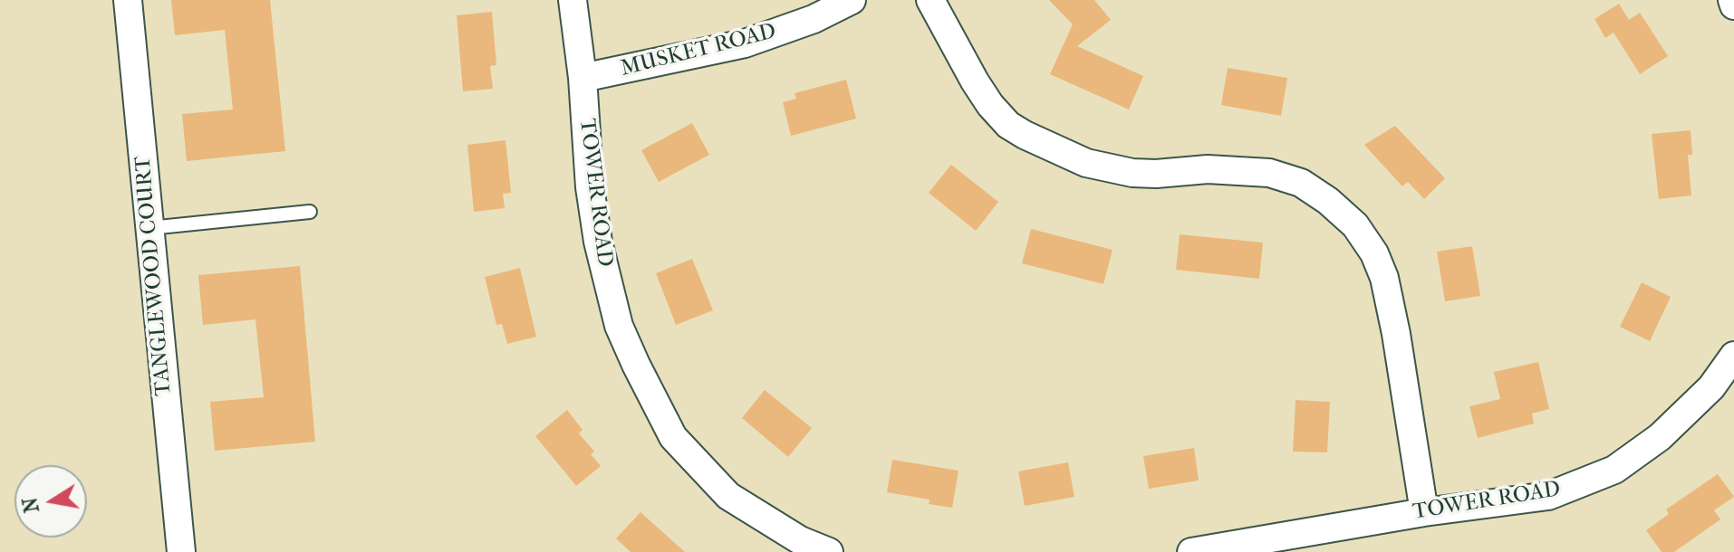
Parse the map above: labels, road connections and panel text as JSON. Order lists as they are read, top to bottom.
{
  "streets": {
    "street": ["MUSKET ROAD", "TOWER ROAD", "TANGLEWOOD COURT"]
  },
  "crossings": [
    ["MUSKET ROAD", "TOWER ROAD"]
  ],
  "north": "left"
}
